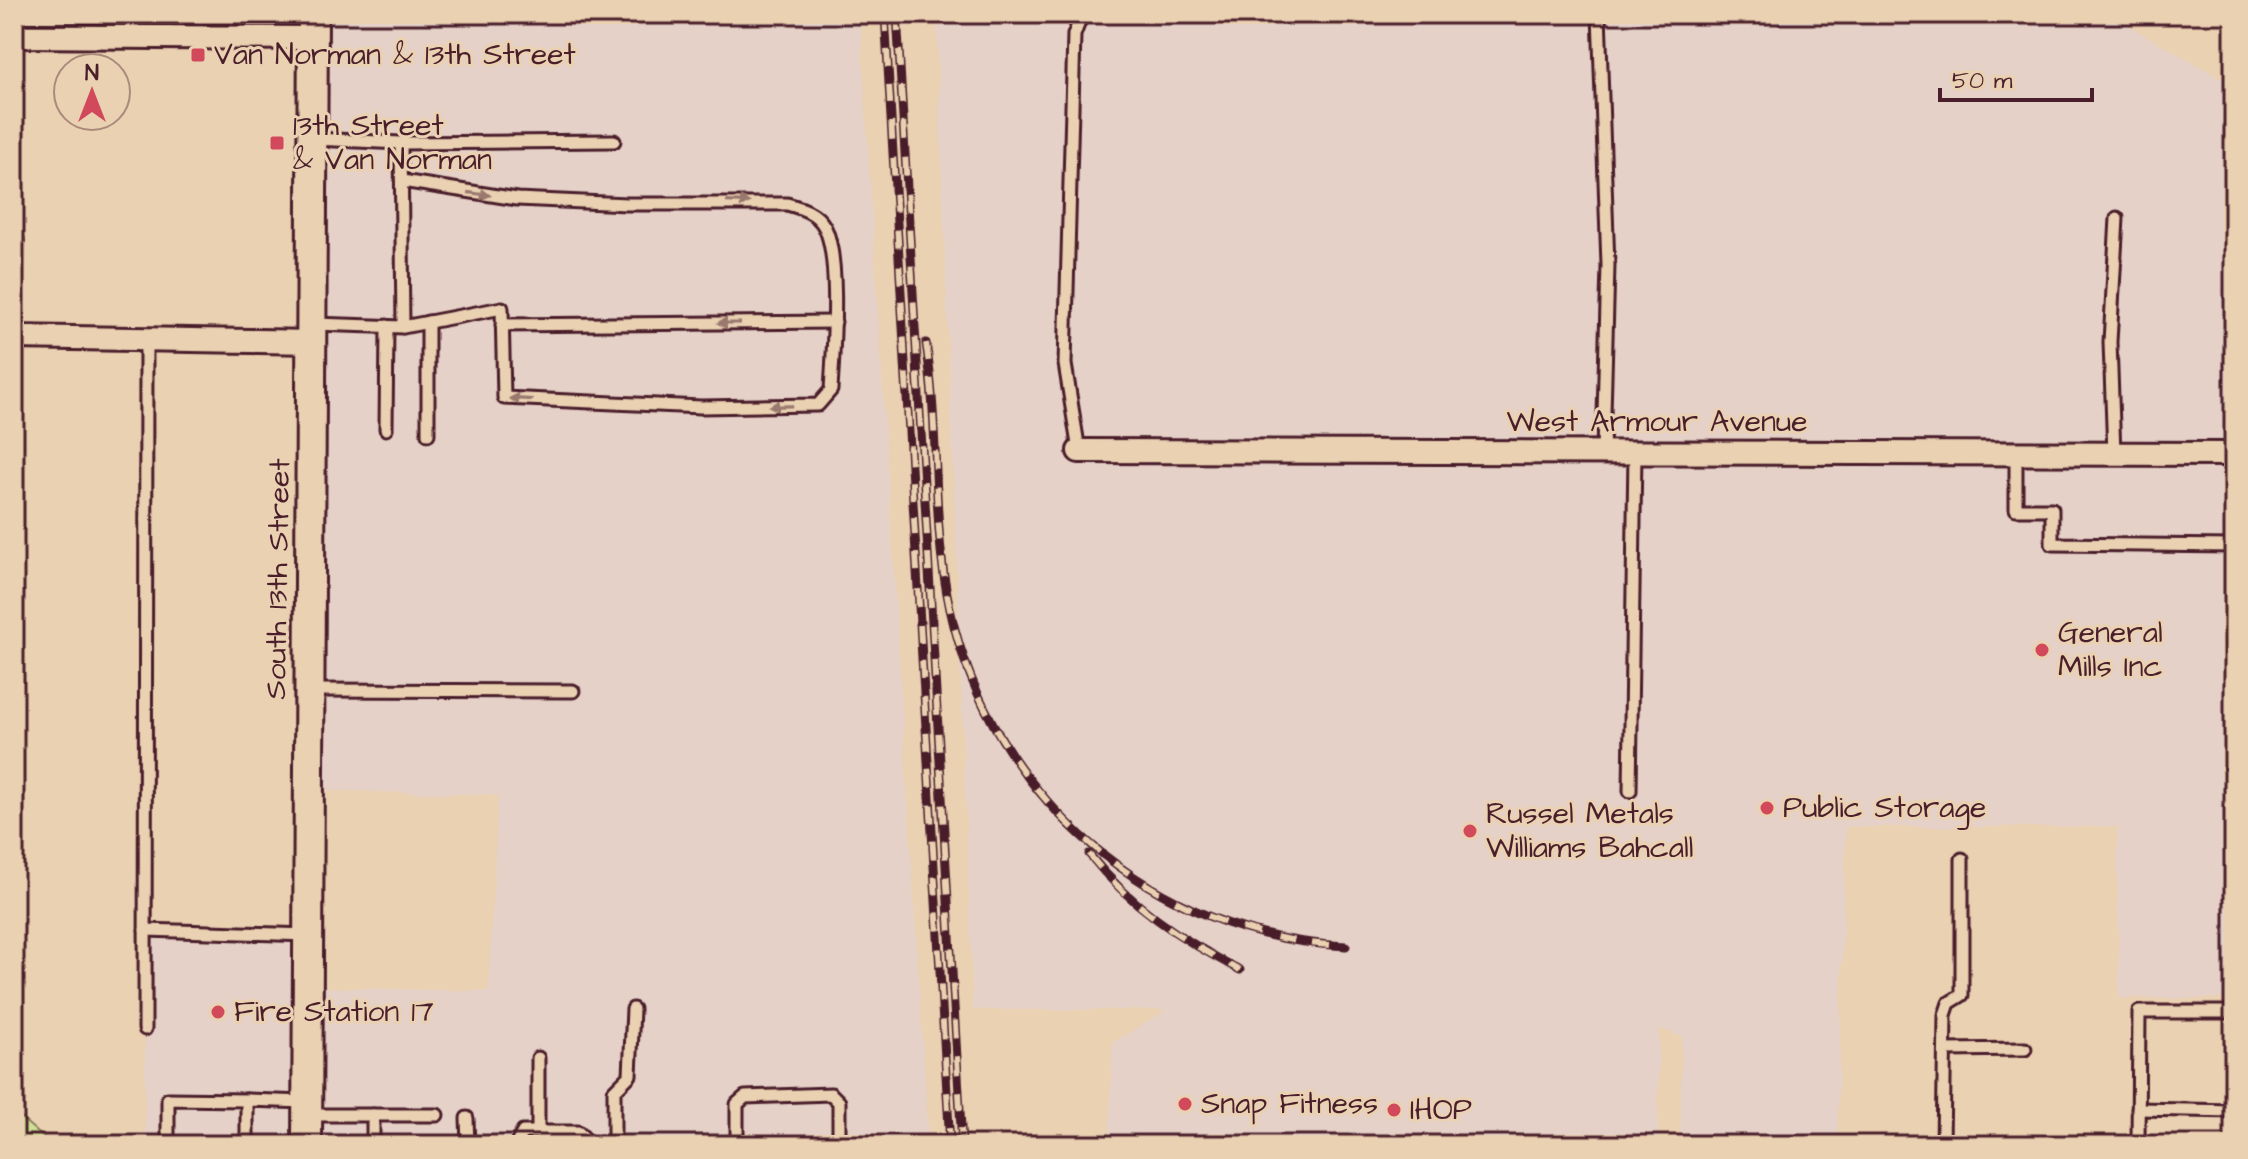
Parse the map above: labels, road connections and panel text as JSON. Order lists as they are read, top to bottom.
{
  "streets": {
    "street": ["West Armour Avenue", "South 13th Street"]
  },
  "places": {
    "transit": ["Van Norman & 13th Street", "13th Street & Van Norman"],
    "other": [
      "General Mills Inc",
      "Public Storage",
      "Russel Metals Williams Bahcall",
      "Fire Station 17",
      "Snap Fitness",
      "IHOP"
    ]
  },
  "scale_bar": "50 m",
  "north": "top"
}
